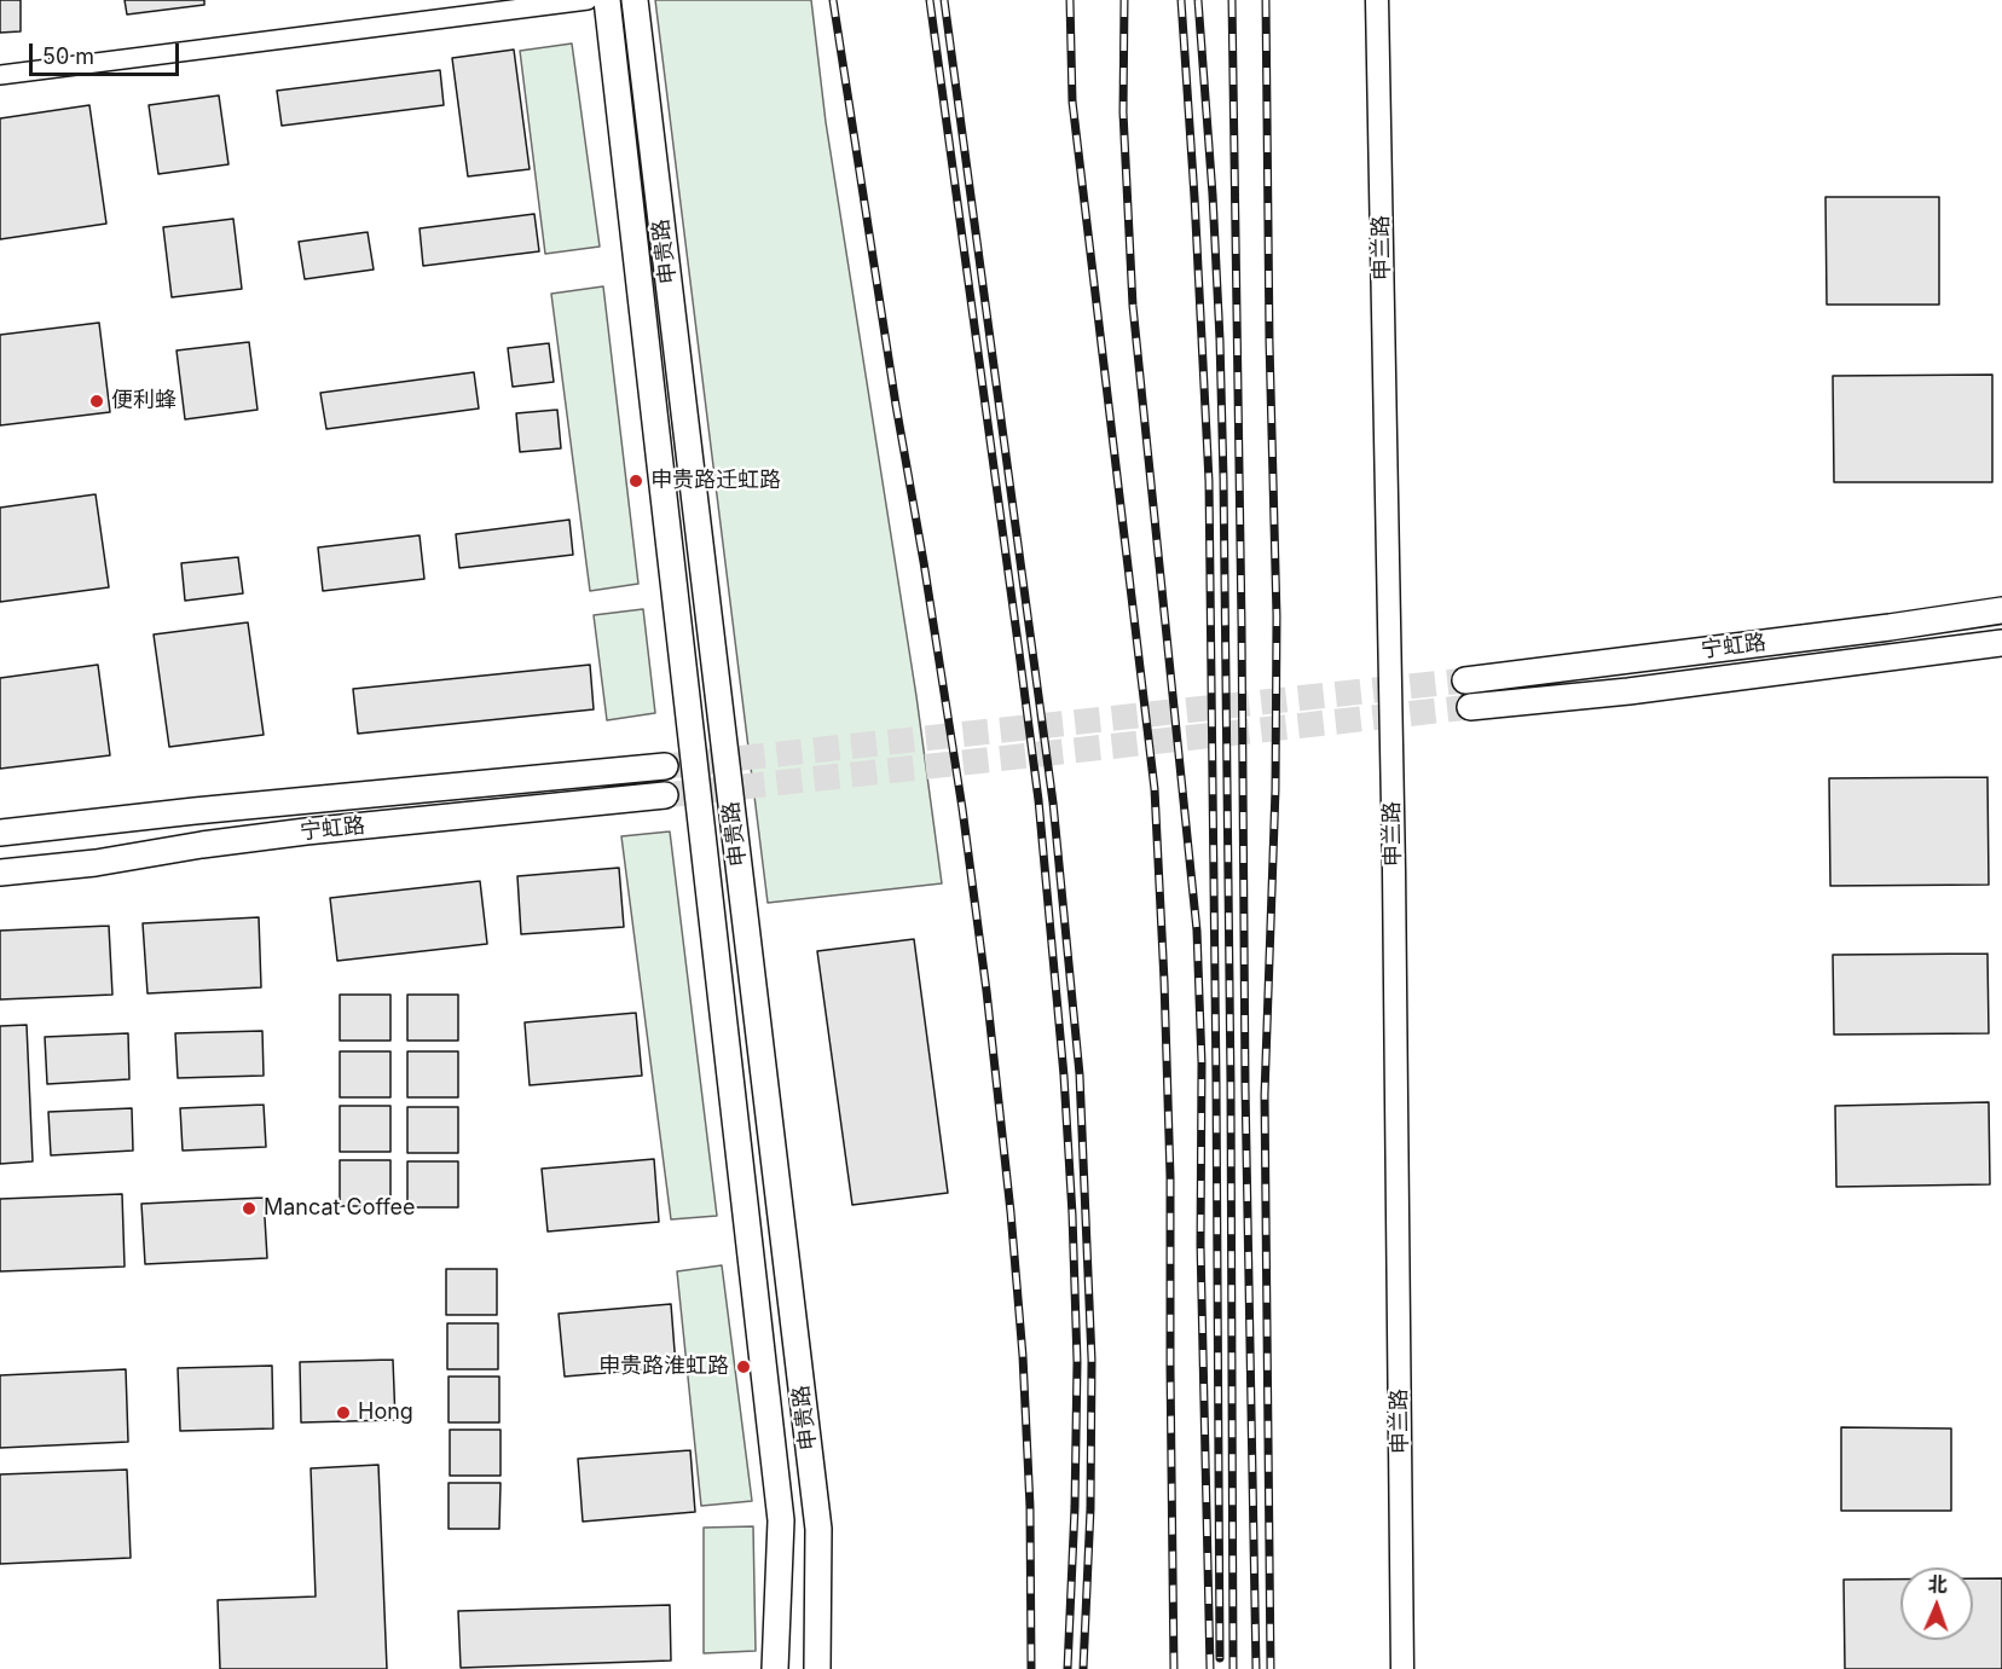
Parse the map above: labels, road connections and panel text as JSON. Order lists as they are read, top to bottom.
{
  "streets": {
    "main road": ["申贵路", "宁虹路"],
    "street": ["申兰路"]
  },
  "places": [
    "便利蜂",
    "申贵路迁虹路",
    "Mancat Coffee",
    "申贵路淮虹路",
    "Hong"
  ],
  "scale_bar": "50 m",
  "north": "top"
}
